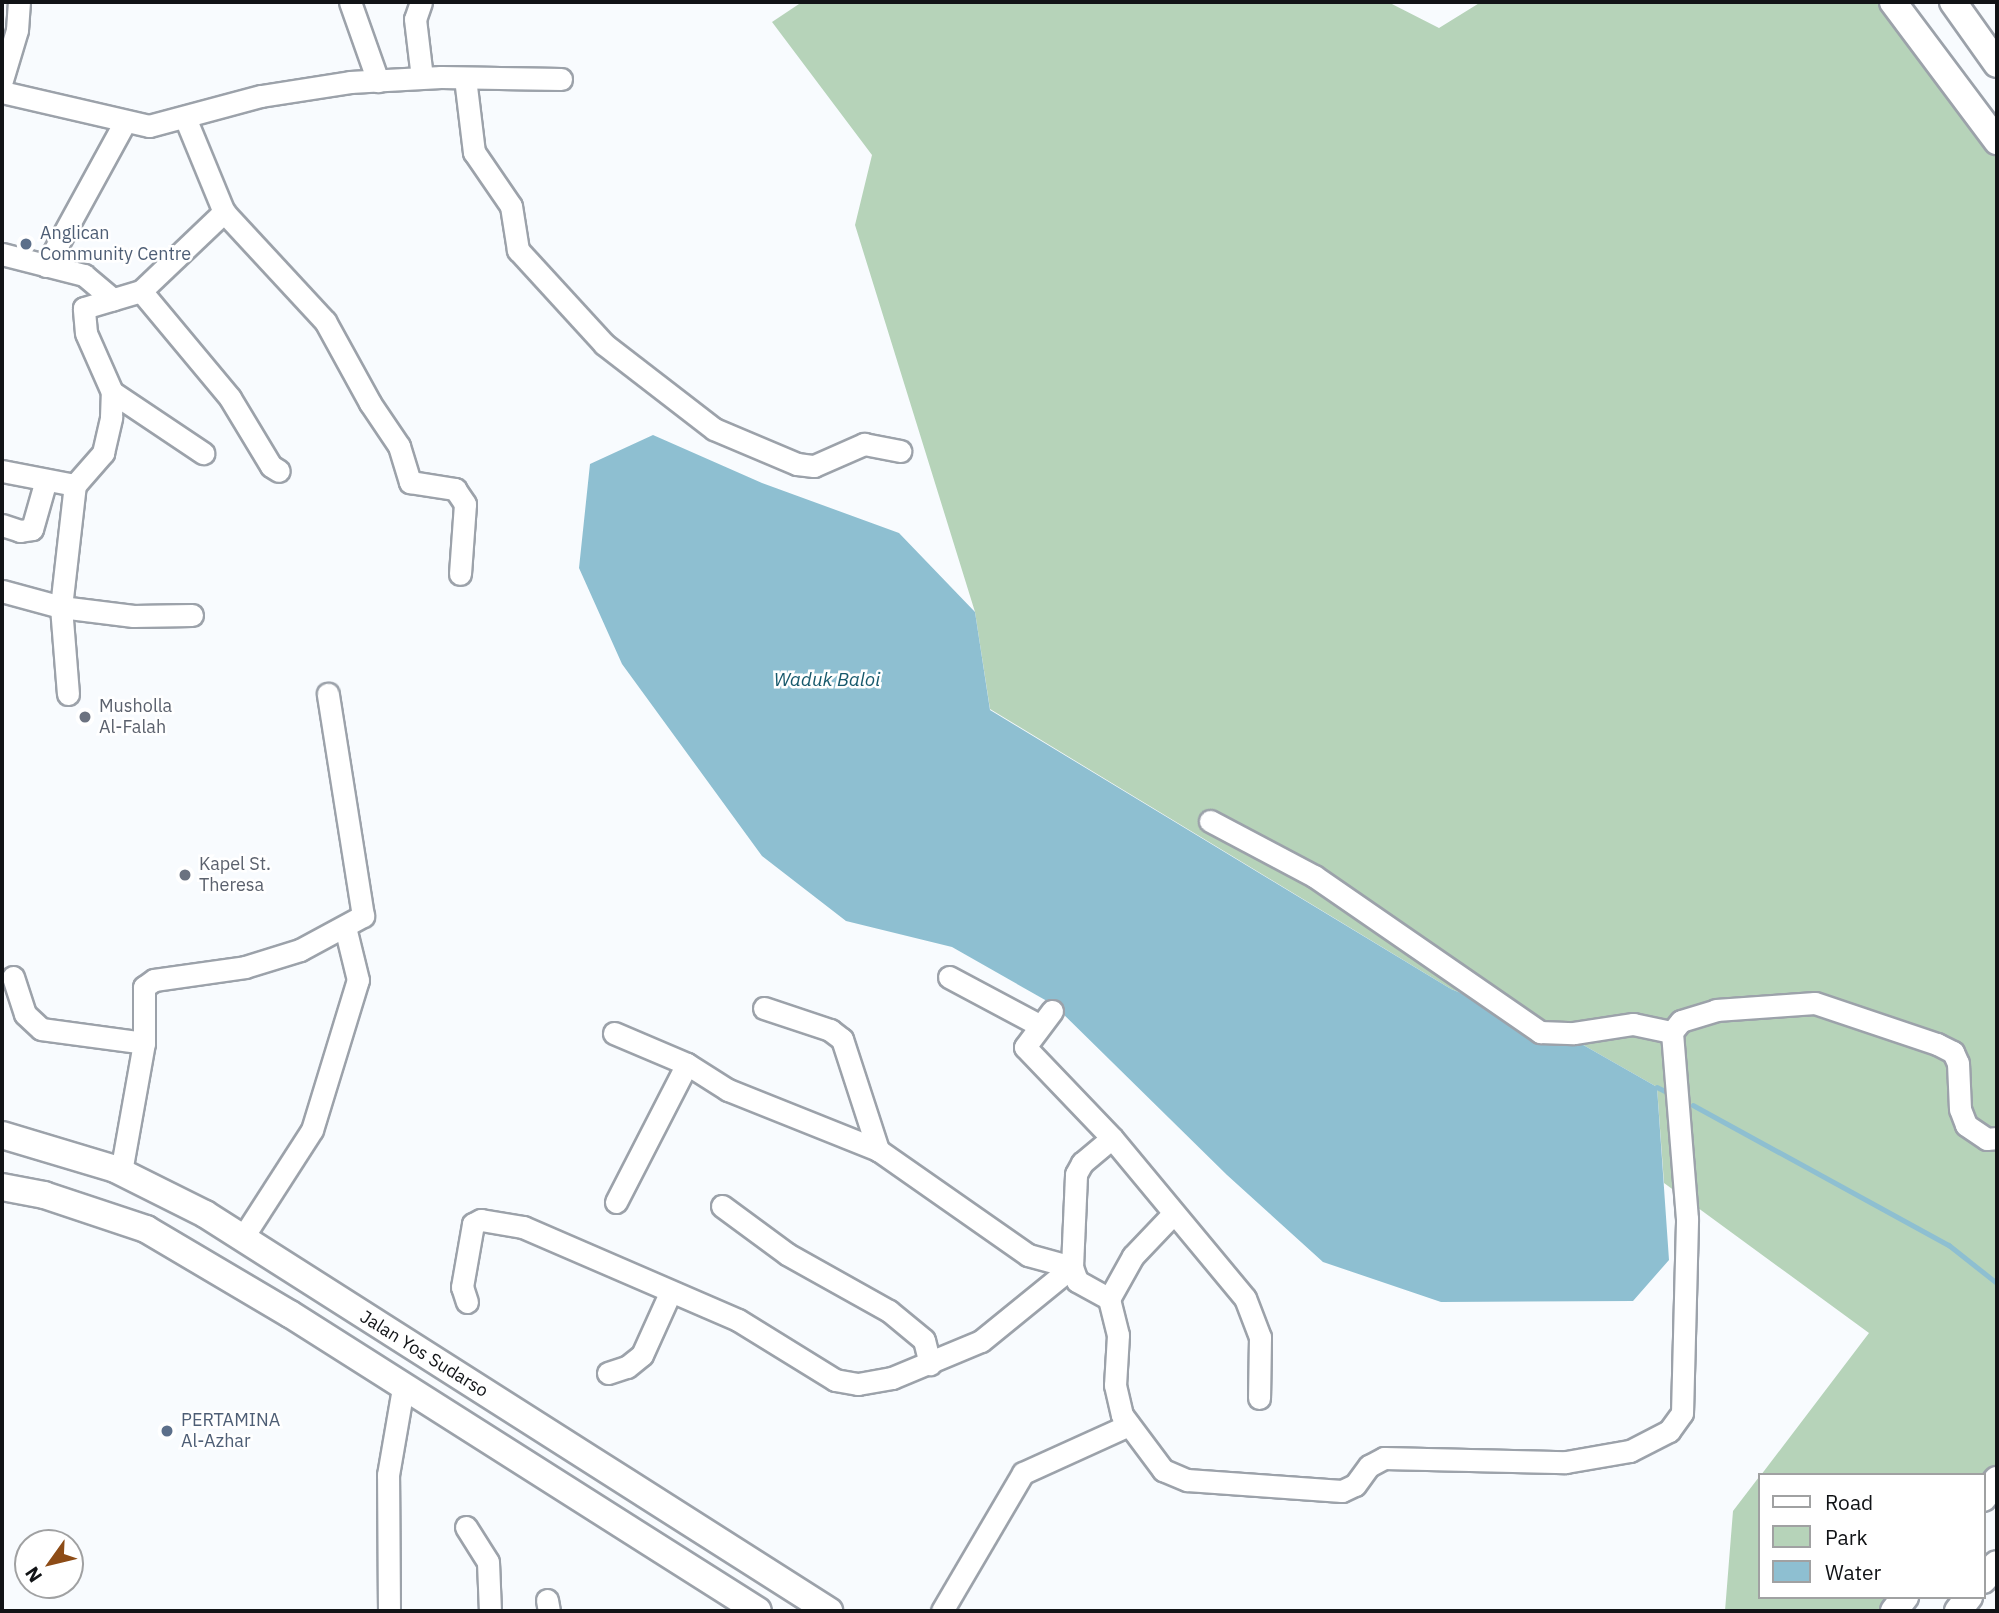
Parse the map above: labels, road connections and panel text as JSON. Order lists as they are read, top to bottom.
{
  "streets": {
    "main road": ["Jalan Yos Sudarso"]
  },
  "water": ["Waduk Baloi"],
  "places": [
    "Anglican Community Centre",
    "Musholla Al-Falah",
    "Kapel St. Theresa",
    "PERTAMINA Al-Azhar"
  ],
  "legend": ["Road", "Park", "Water"],
  "north": "bottom left"
}
